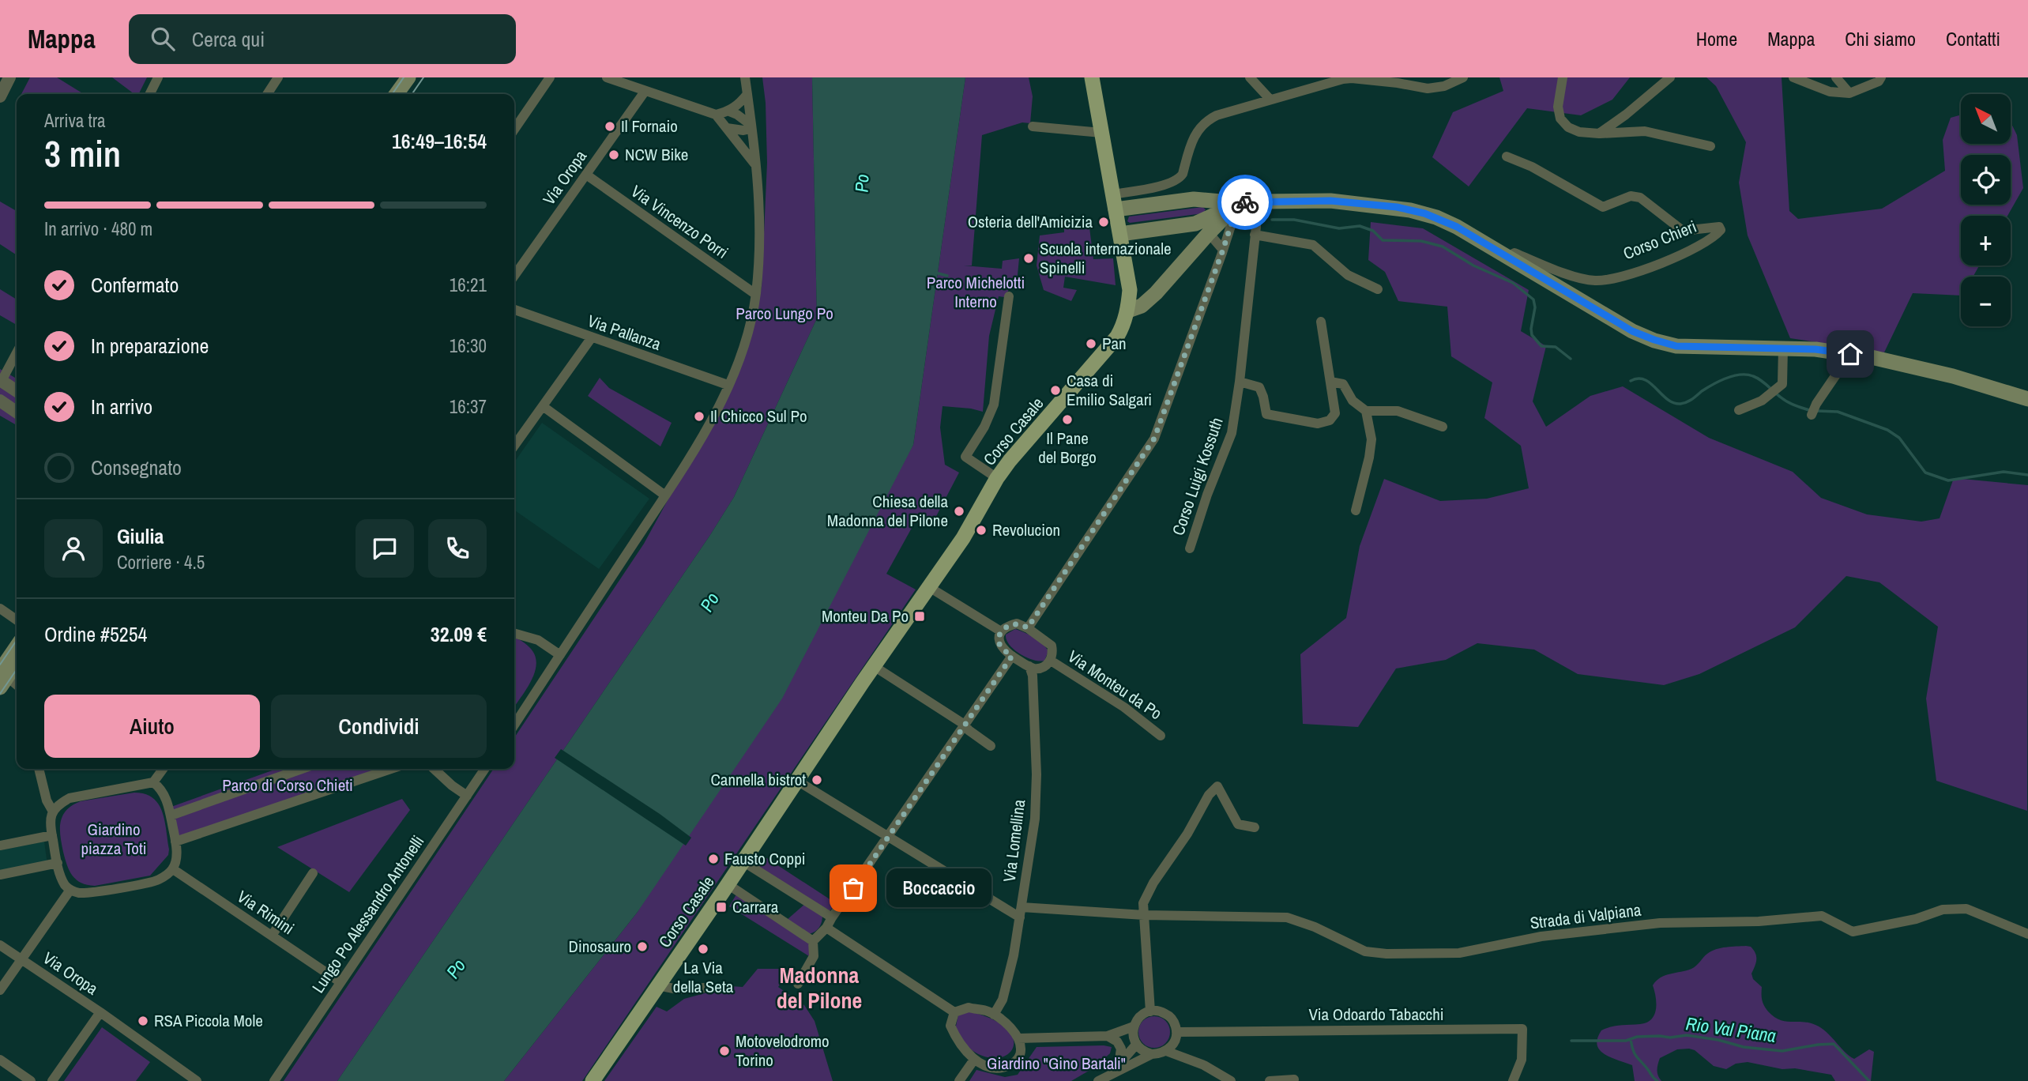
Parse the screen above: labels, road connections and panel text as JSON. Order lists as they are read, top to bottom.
{
  "streets": {
    "main road": ["Corso Chieri", "Corso Casale"],
    "street": [
      "Via Oropa",
      "Via Vincenzo Porri",
      "Via Pallanza",
      "Corso Luigi Kossuth",
      "Via Monteu da Po",
      "Via Lomellina",
      "Via Rimini",
      "Lungo Po Alessandro Antonelli",
      "Strada di Valpiana",
      "Via Odoardo Tabacchi"
    ]
  },
  "crossings": [
    ["Via Oropa", "Via Vincenzo Porri"],
    ["Via Oropa", "Via Rimini"],
    ["Corso Chieri", "Corso Luigi Kossuth"],
    ["Via Monteu da Po", "Via Lomellina"],
    ["Via Lomellina", "Strada di Valpiana"],
    ["Via Rimini", "Lungo Po Alessandro Antonelli"]
  ],
  "districts": ["Madonna del Pilone"],
  "water": ["Po", "Rio Val Piana"],
  "parks": [
    "Parco Michelotti Interno",
    "Parco Lungo Po",
    "Parco di Corso Chieti",
    "Giardino piazza Toti",
    "Giardino \"Gino Bartali\""
  ],
  "places": {
    "other": [
      "Il Fornaio",
      "NCW Bike",
      "Osteria dell'Amicizia",
      "Scuola internazionale Spinelli",
      "Pan",
      "Casa di Emilio Salgari",
      "Il Chicco Sul Po",
      "Il Pane del Borgo",
      "Chiesa della Madonna del Pilone",
      "Revolucion",
      "Cannella bistrot",
      "Fausto Coppi",
      "Boccaccio",
      "Dinosauro",
      "La Via della Seta",
      "RSA Piccola Mole",
      "Motovelodromo Torino"
    ],
    "transit": ["Monteu Da Po", "Carrara"]
  },
  "north": "top left",
  "page": {
    "header": "Mappa",
    "search": "Cerca qui",
    "nav": [
      "Home",
      "Mappa",
      "Chi siamo",
      "Contatti"
    ],
    "map_buttons": ["+", "−"],
    "heading": ["3 min", "Arriva tra", "16:49–16:54"],
    "panel": [
      "Giulia",
      "Corriere · 4.5",
      "Ordine #5254",
      "32.09 €"
    ],
    "bar": "In arrivo · 480 m",
    "list": [
      ["Confermato", "16:21"],
      ["In preparazione", "16:30"],
      ["In arrivo", "16:37"],
      "Consegnato"
    ],
    "buttons": ["Aiuto", "Condividi"],
    "bubble": "Boccaccio"
  }
}
